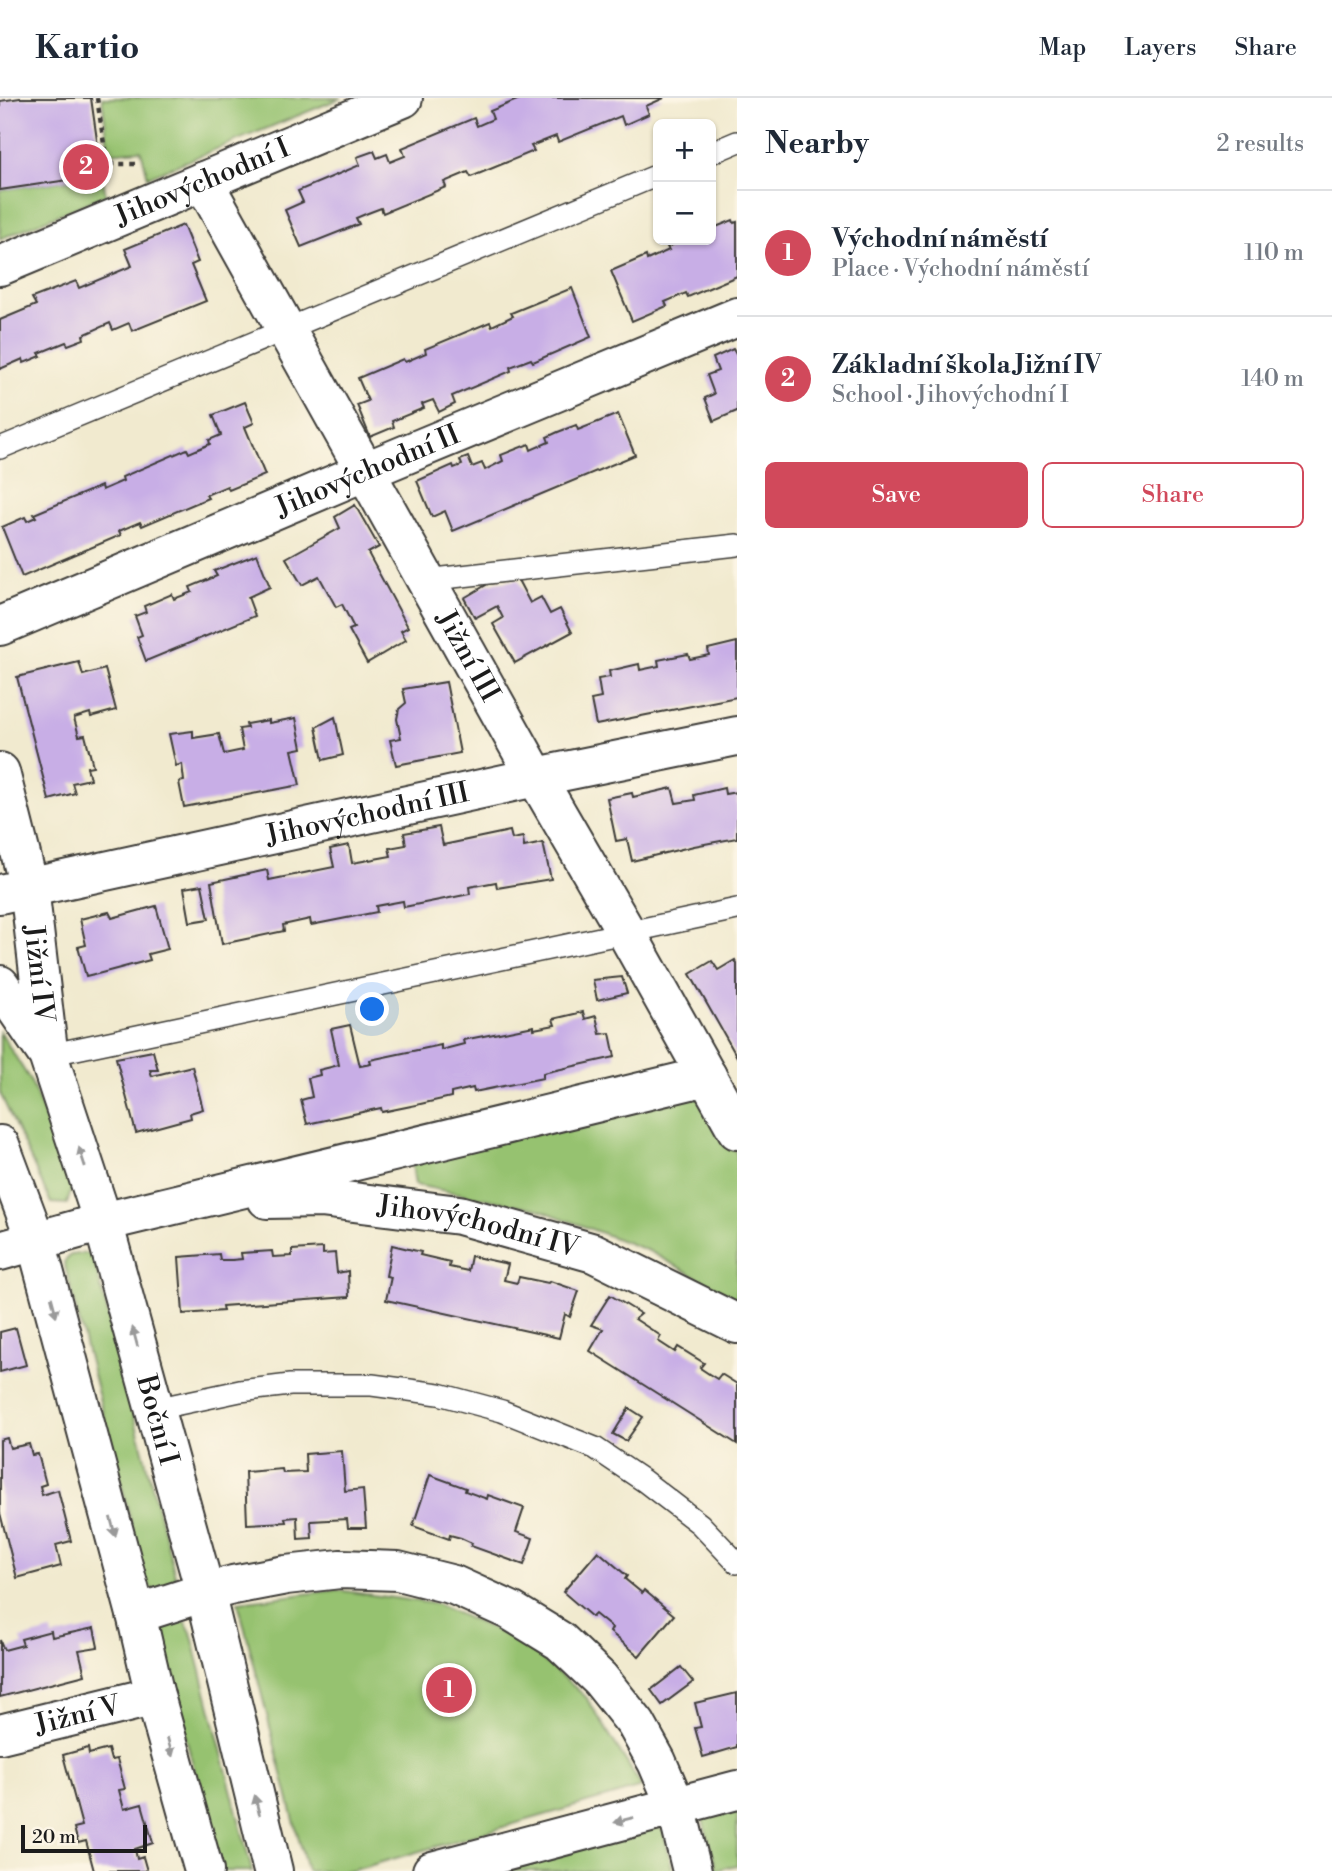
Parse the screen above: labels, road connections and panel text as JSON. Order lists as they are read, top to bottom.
{
  "streets": {
    "street": [
      "Jihovýchodní I",
      "Jihovýchodní II",
      "Jižní III",
      "Jihovýchodní III",
      "Jižní IV",
      "Jihovýchodní IV",
      "Boční I",
      "Jižní V"
    ]
  },
  "crossings": [
    ["Jihovýchodní I", "Jižní III"],
    ["Jihovýchodní II", "Jižní III"],
    ["Jižní III", "Jihovýchodní III"],
    ["Jižní III", "Jihovýchodní IV"],
    ["Jihovýchodní III", "Jižní IV"],
    ["Jižní IV", "Boční I"],
    ["Jihovýchodní IV", "Boční I"]
  ],
  "scale_bar": "20 m",
  "page": {
    "header": "Kartio",
    "nav": ["Map", "Layers", "Share"],
    "heading": ["Nearby", "2 results"],
    "map_buttons": ["+", "−"],
    "pins": ["2", "1"],
    "list": [
      {
        "mark": "1",
        "name": "Východní náměstí",
        "note": "Place · Východní náměstí",
        "value": "110 m"
      },
      {
        "mark": "2",
        "name": "Základní škola Jižní IV",
        "note": "School · Jihovýchodní I",
        "value": "140 m"
      }
    ],
    "buttons": ["Save", "Share"],
    "scale": "20 m"
  }
}
